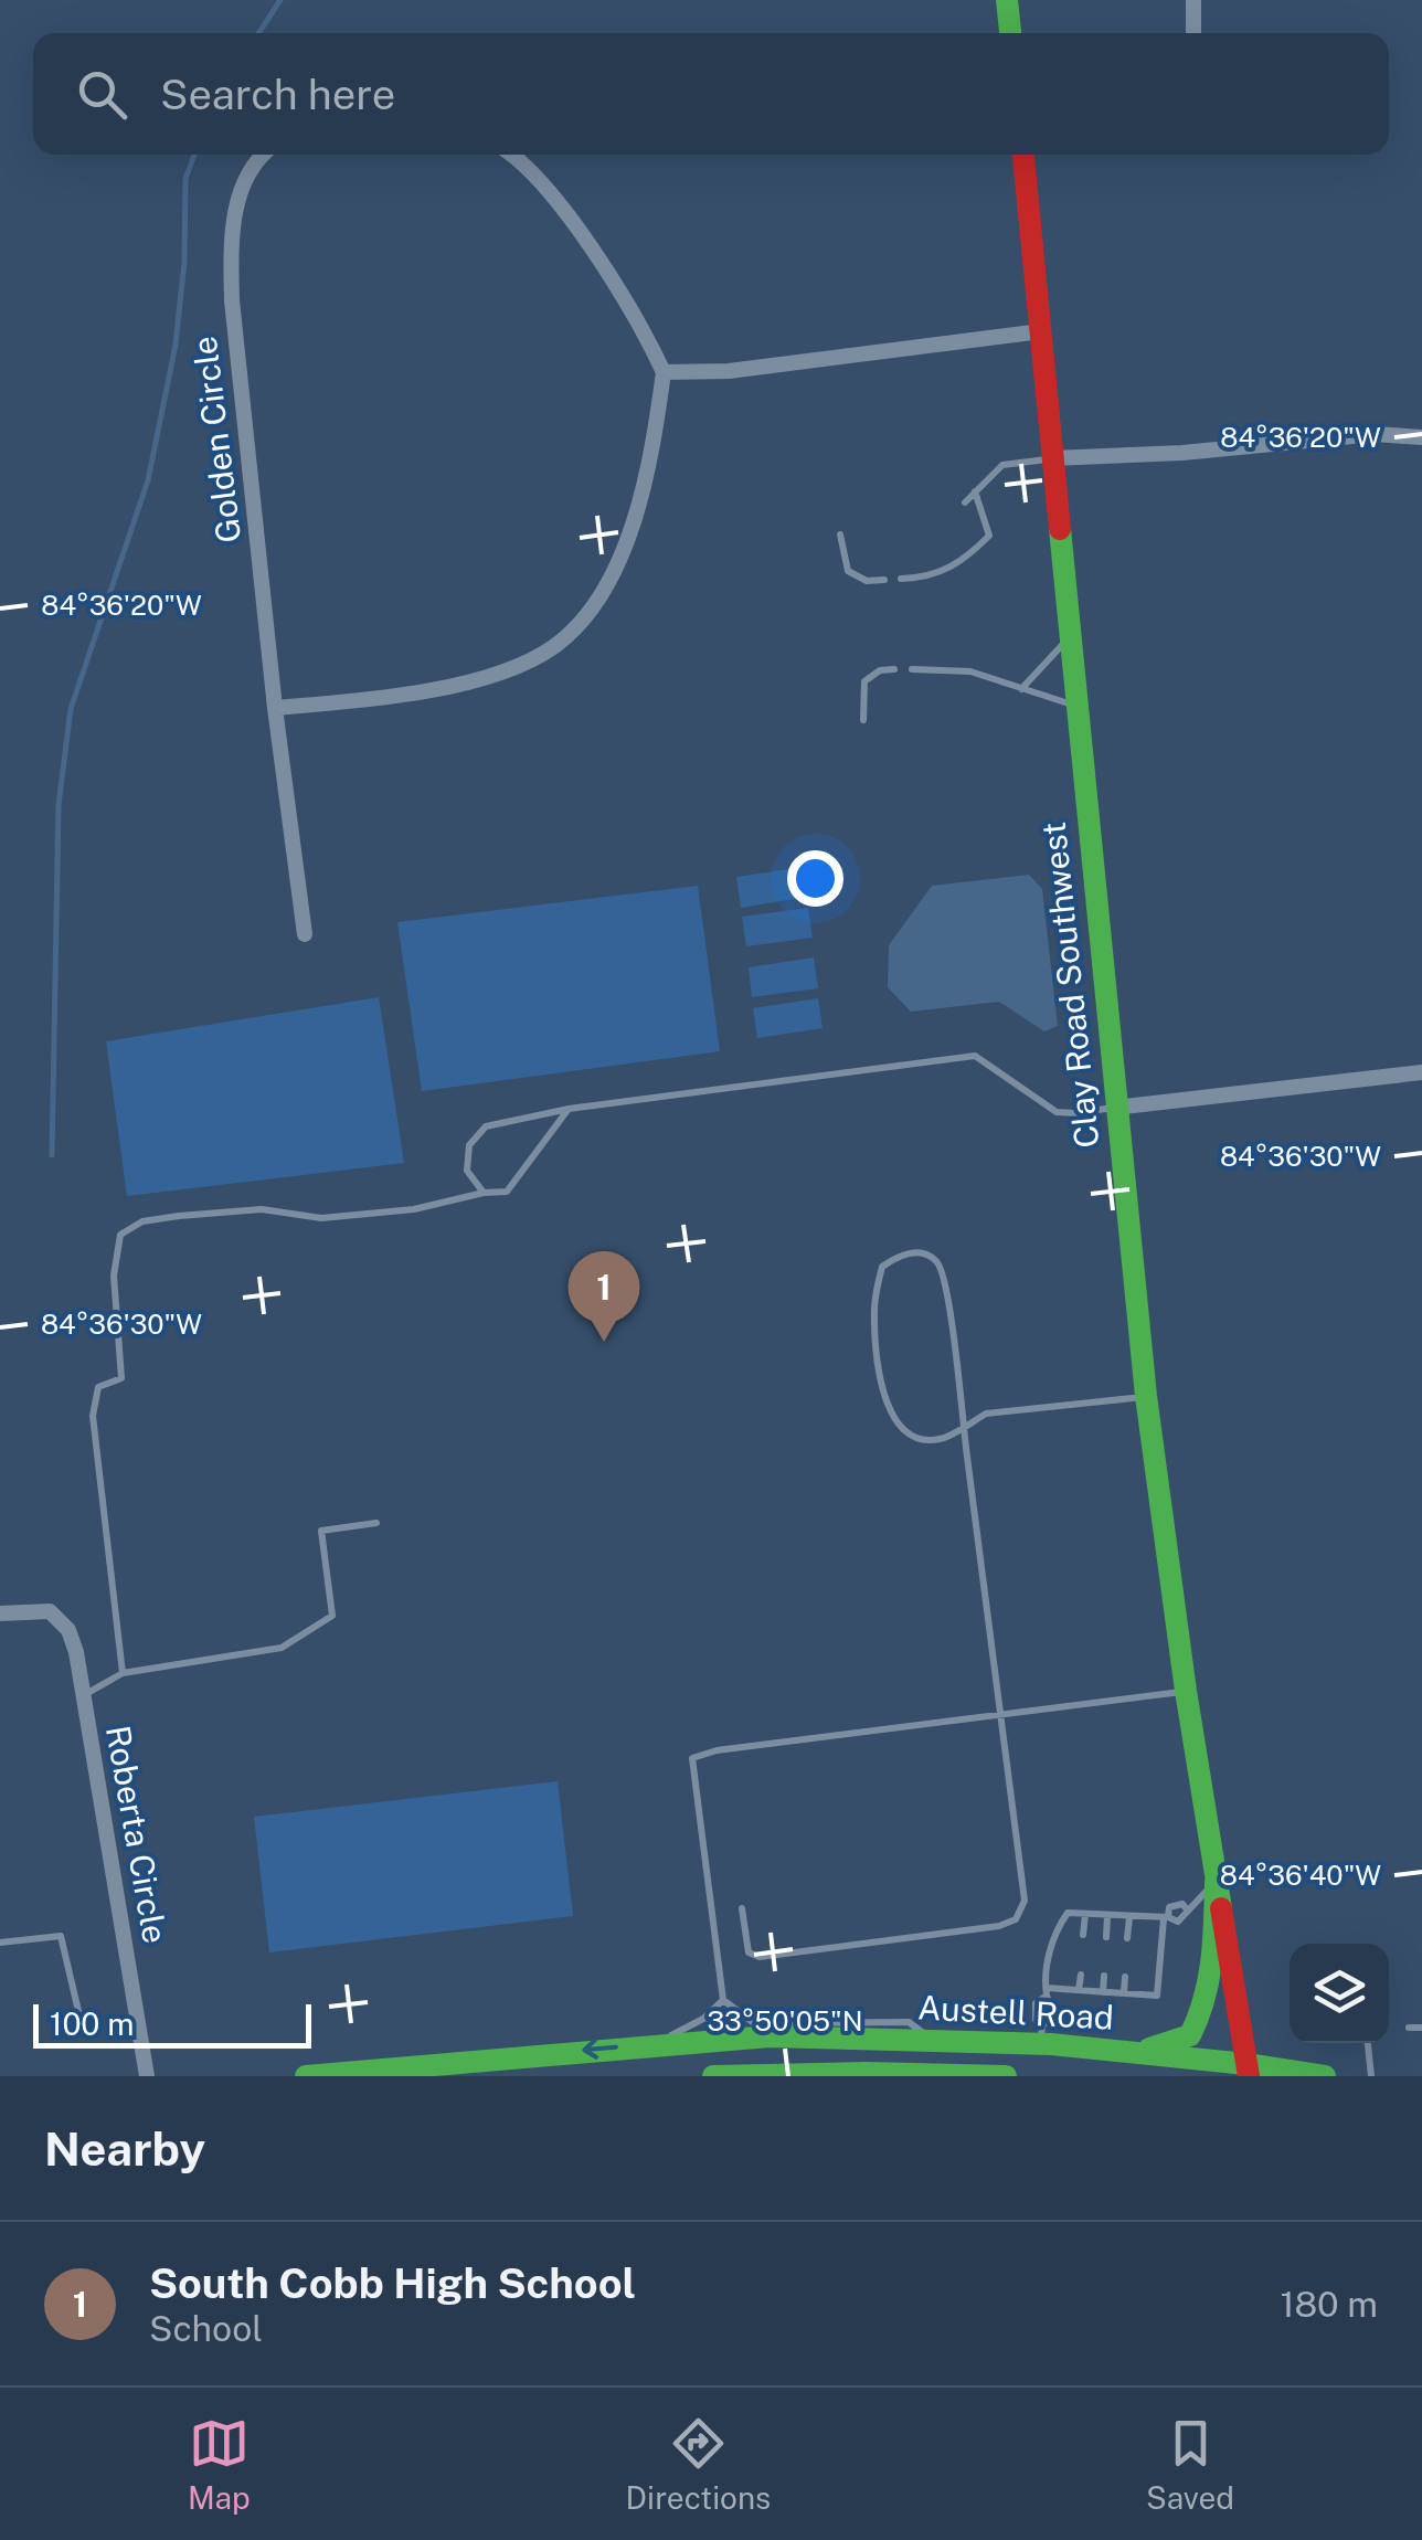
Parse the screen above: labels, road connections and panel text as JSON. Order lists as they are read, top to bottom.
{
  "streets": {
    "street": [
      "Golden Circle",
      "Clay Road Southwest",
      "Roberta Circle",
      "Austell Road"
    ]
  },
  "crossings": [
    ["Clay Road Southwest", "Austell Road"]
  ],
  "scale_bar": "100 m",
  "page": {
    "search": "Search here",
    "pins": "1",
    "scale": "100 m",
    "heading": "Nearby",
    "list": [
      {
        "mark": "1",
        "name": "South Cobb High School",
        "note": "School",
        "value": "180 m"
      }
    ],
    "nav": ["Map", "Directions", "Saved"]
  },
  "coordinates": [
    "84°36'20\"W",
    "84°36'30\"W",
    "84°36'40\"W",
    "33°50'05\"N"
  ]
}
